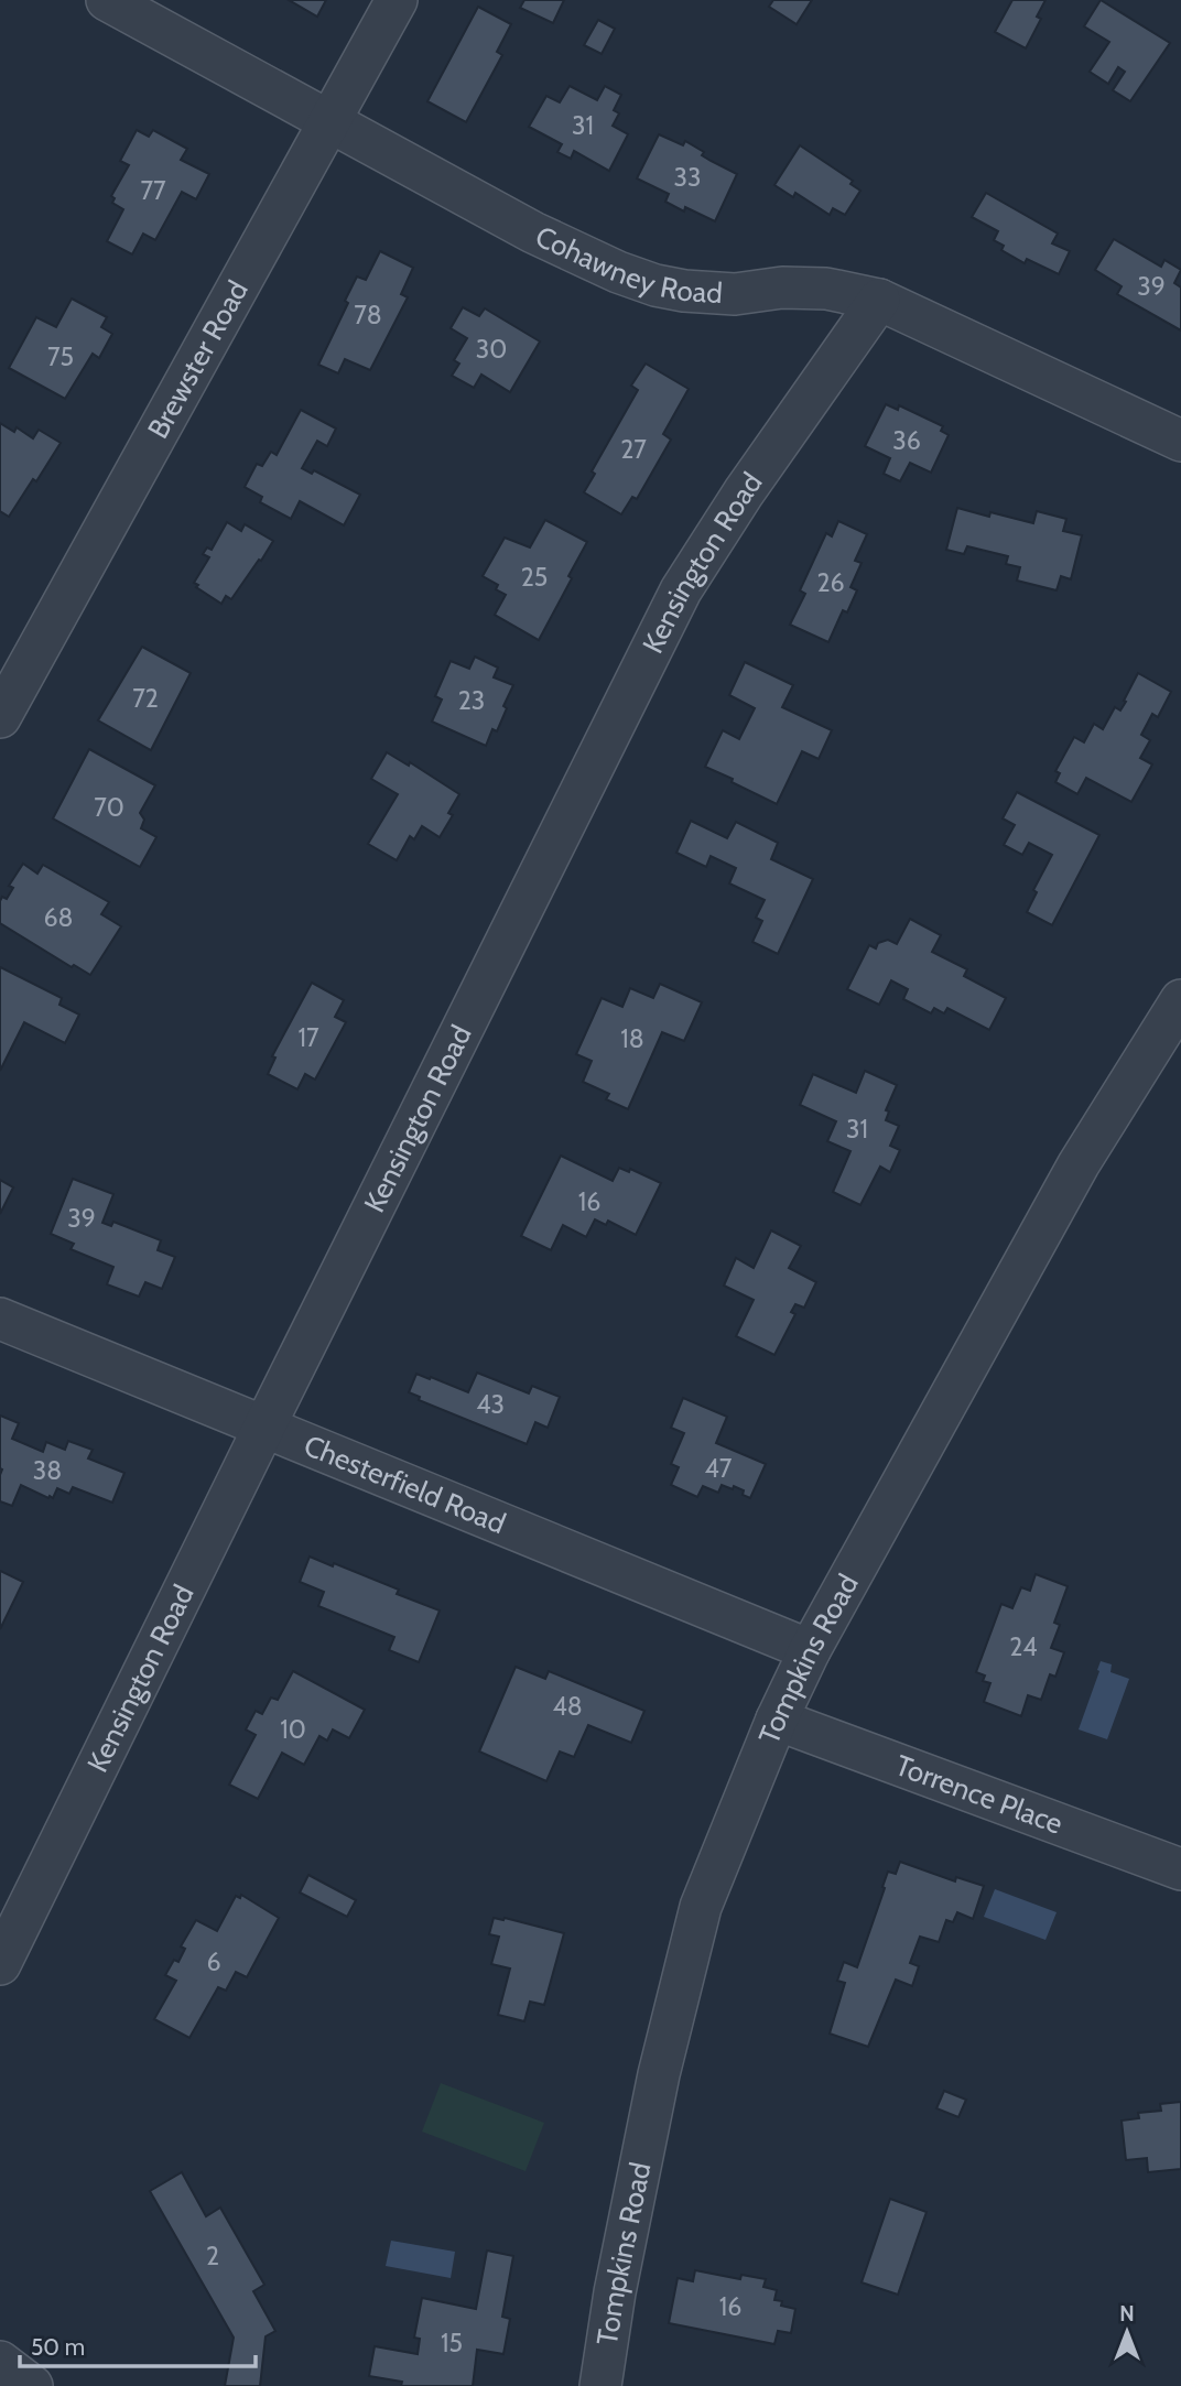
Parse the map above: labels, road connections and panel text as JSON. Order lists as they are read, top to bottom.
{
  "streets": {
    "street": [
      "Cohawney Road",
      "Brewster Road",
      "Kensington Road",
      "Chesterfield Road",
      "Tompkins Road",
      "Torrence Place"
    ]
  },
  "crossings": [
    ["Cohawney Road", "Brewster Road"],
    ["Cohawney Road", "Kensington Road"],
    ["Kensington Road", "Chesterfield Road"],
    ["Chesterfield Road", "Tompkins Road"],
    ["Tompkins Road", "Torrence Place"]
  ],
  "house_numbers": [
    "31",
    "33",
    "77",
    "39",
    "78",
    "30",
    "75",
    "36",
    "27",
    "25",
    "26",
    "72",
    "23",
    "70",
    "68",
    "17",
    "18",
    "31",
    "16",
    "39",
    "43",
    "47",
    "38",
    "24",
    "48",
    "10",
    "6",
    "2",
    "16",
    "15"
  ],
  "scale_bar": "50 m",
  "north": "top"
}
